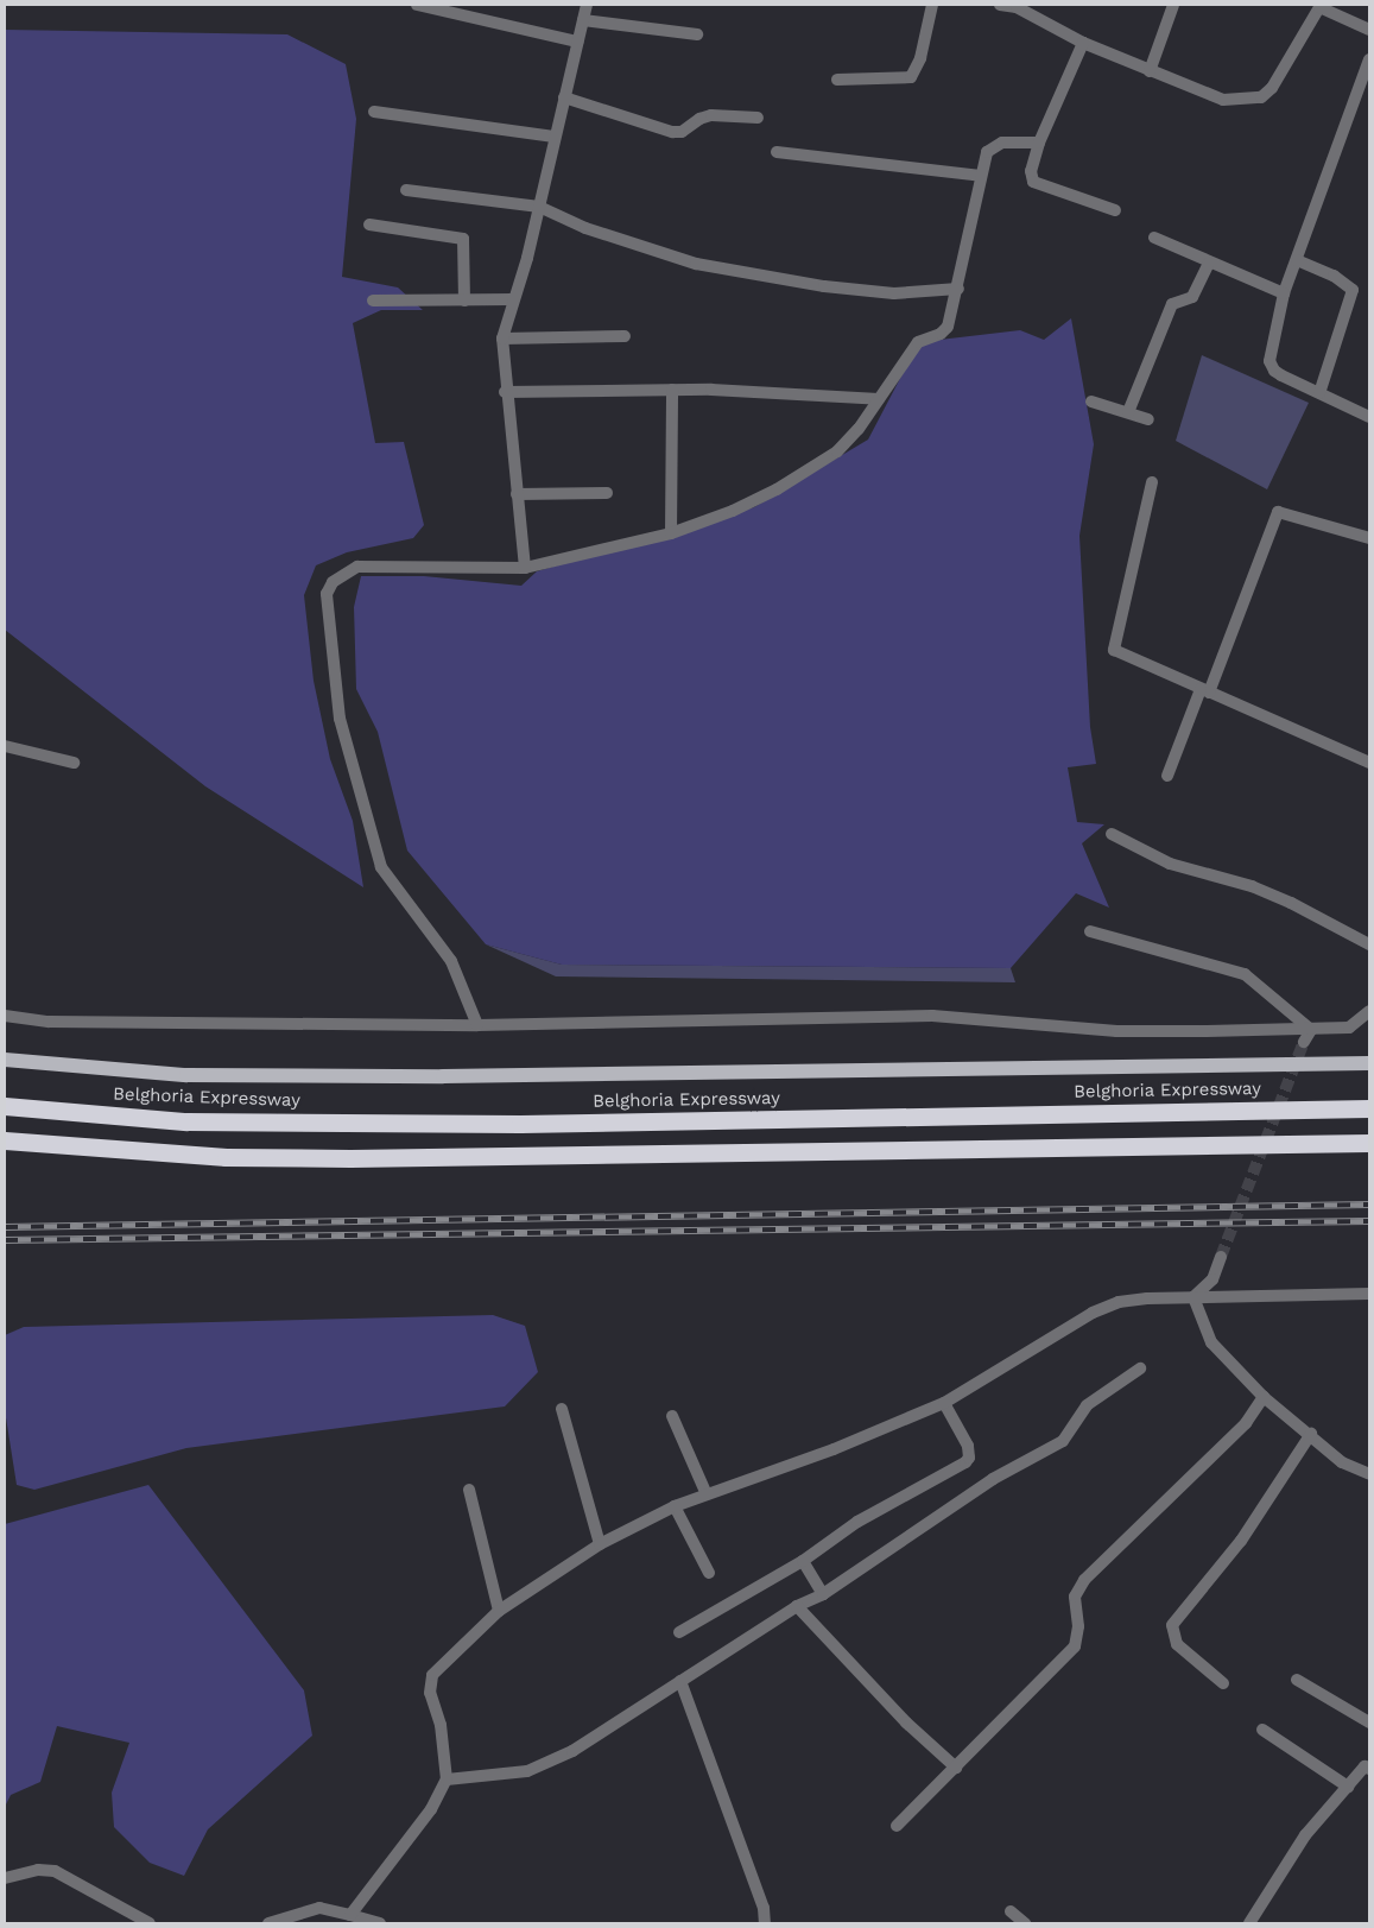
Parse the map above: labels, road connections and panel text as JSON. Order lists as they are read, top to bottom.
{
  "streets": {
    "highway": ["Belghoria Expressway"]
  }
}
